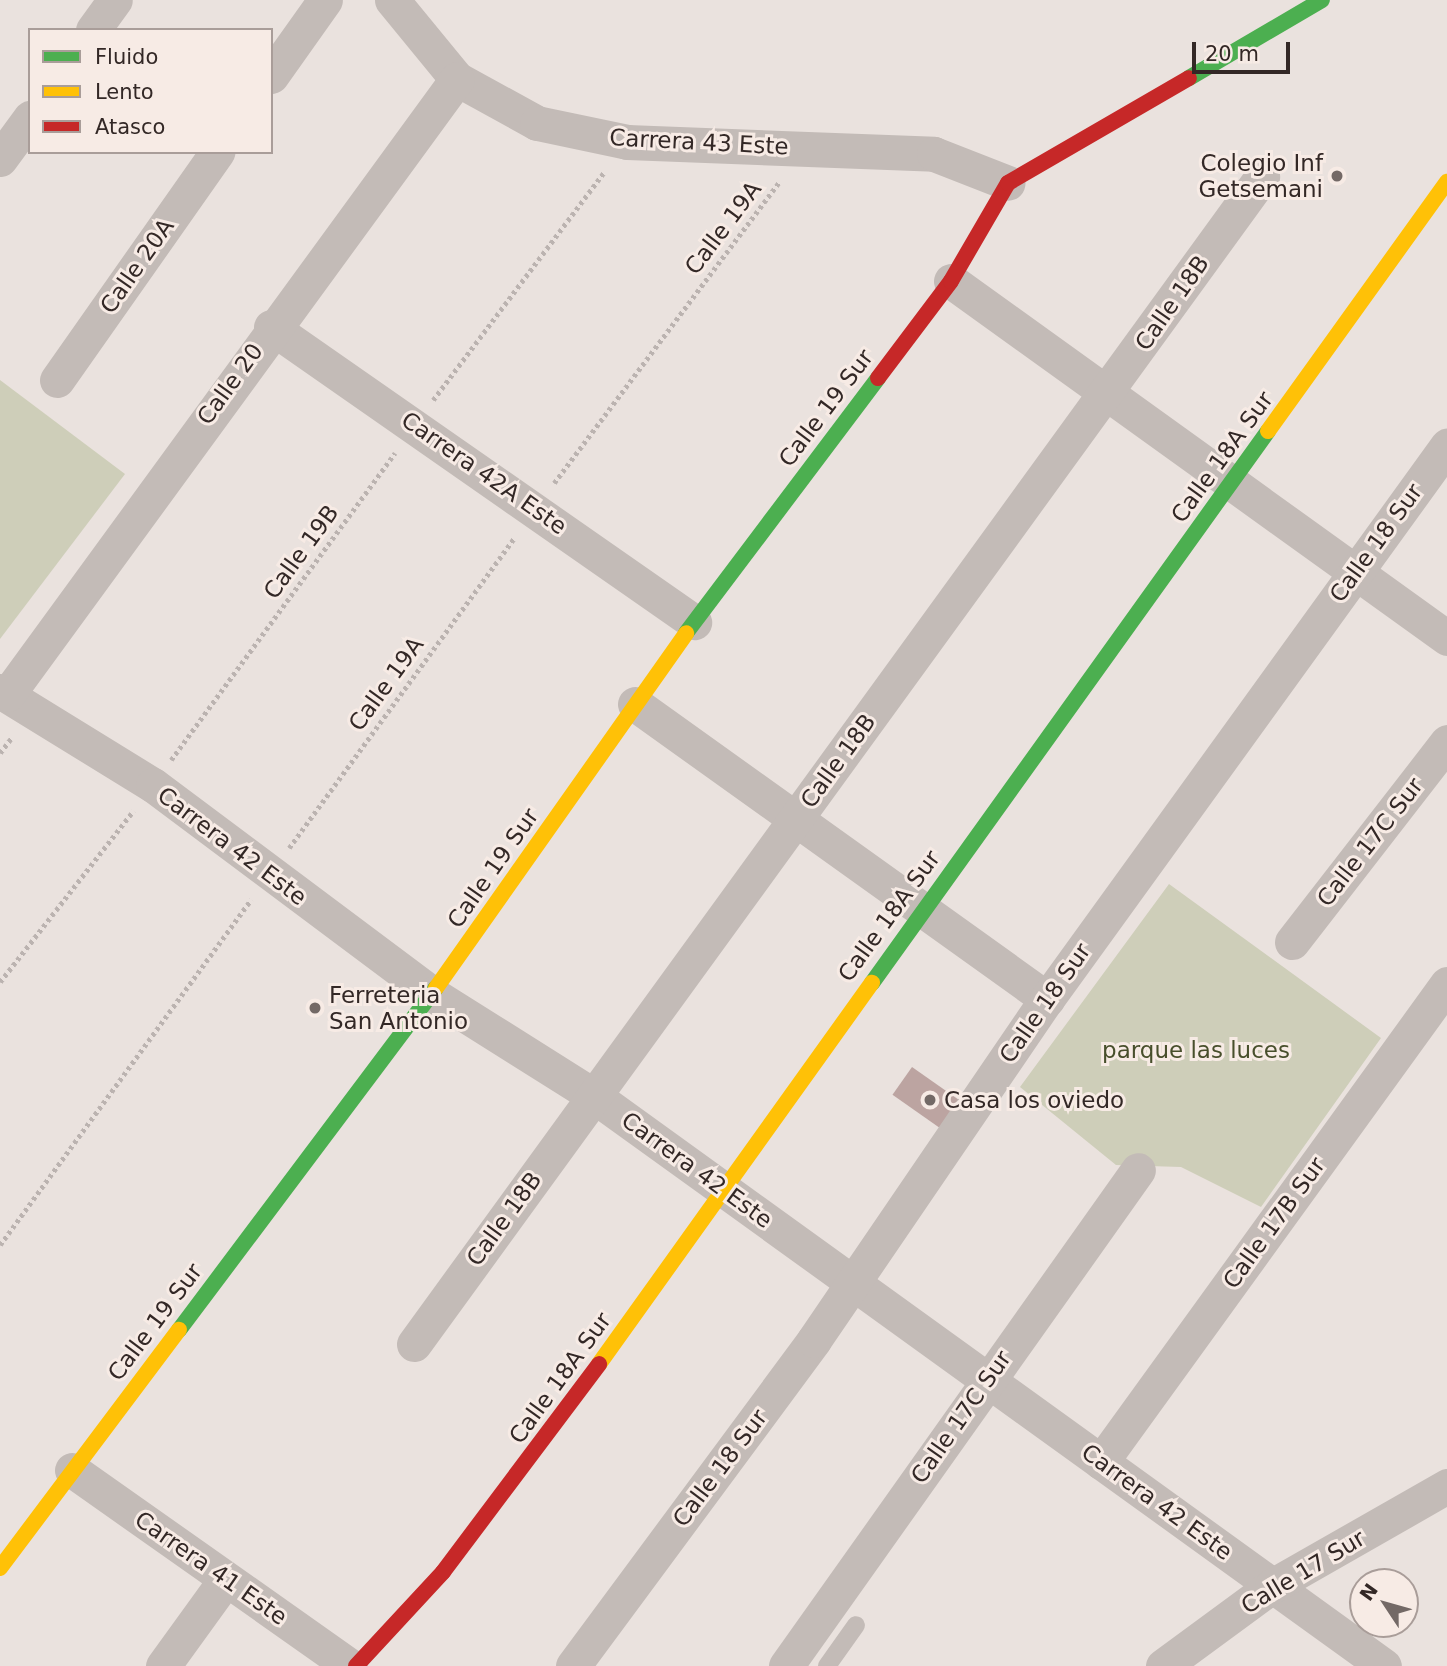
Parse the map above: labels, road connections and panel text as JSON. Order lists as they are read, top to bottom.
{
  "streets": {
    "street": [
      "Carrera 43 Este",
      "Calle 20A",
      "Calle 18B",
      "Calle 20",
      "Calle 19 Sur",
      "Calle 18A Sur",
      "Carrera 42A Este",
      "Calle 18 Sur",
      "Calle 17C Sur",
      "Carrera 42 Este",
      "Calle 17B Sur",
      "Carrera 41 Este",
      "Calle 17 Sur"
    ],
    "path": ["Calle 19A", "Calle 19B"]
  },
  "crossings": [
    ["Carrera 43 Este", "Calle 19A"],
    ["Carrera 43 Este", "Calle 20"],
    ["Carrera 43 Este", "Calle 19 Sur"],
    ["Carrera 43 Este", "Calle 19B"],
    ["Calle 19A", "Carrera 42A Este"],
    ["Calle 19A", "Carrera 42 Este"],
    ["Calle 18B", "Carrera 42 Este"],
    ["Calle 20", "Carrera 42A Este"],
    ["Calle 20", "Carrera 42 Este"],
    ["Calle 19 Sur", "Carrera 42A Este"],
    ["Calle 19 Sur", "Carrera 42 Este"],
    ["Calle 19 Sur", "Carrera 41 Este"],
    ["Calle 18A Sur", "Carrera 42 Este"],
    ["Carrera 42A Este", "Calle 19B"],
    ["Calle 18 Sur", "Carrera 42 Este"],
    ["Calle 19B", "Carrera 42 Este"],
    ["Calle 17C Sur", "Carrera 42 Este"],
    ["Carrera 42 Este", "Calle 17B Sur"],
    ["Carrera 42 Este", "Calle 17 Sur"]
  ],
  "parks": ["parque las luces"],
  "places": ["Colegio Inf Getsemani", "Ferreteria San Antonio", "Casa los oviedo"],
  "legend": ["Fluido", "Lento", "Atasco"],
  "scale_bar": "20 m",
  "north": "top left"
}
